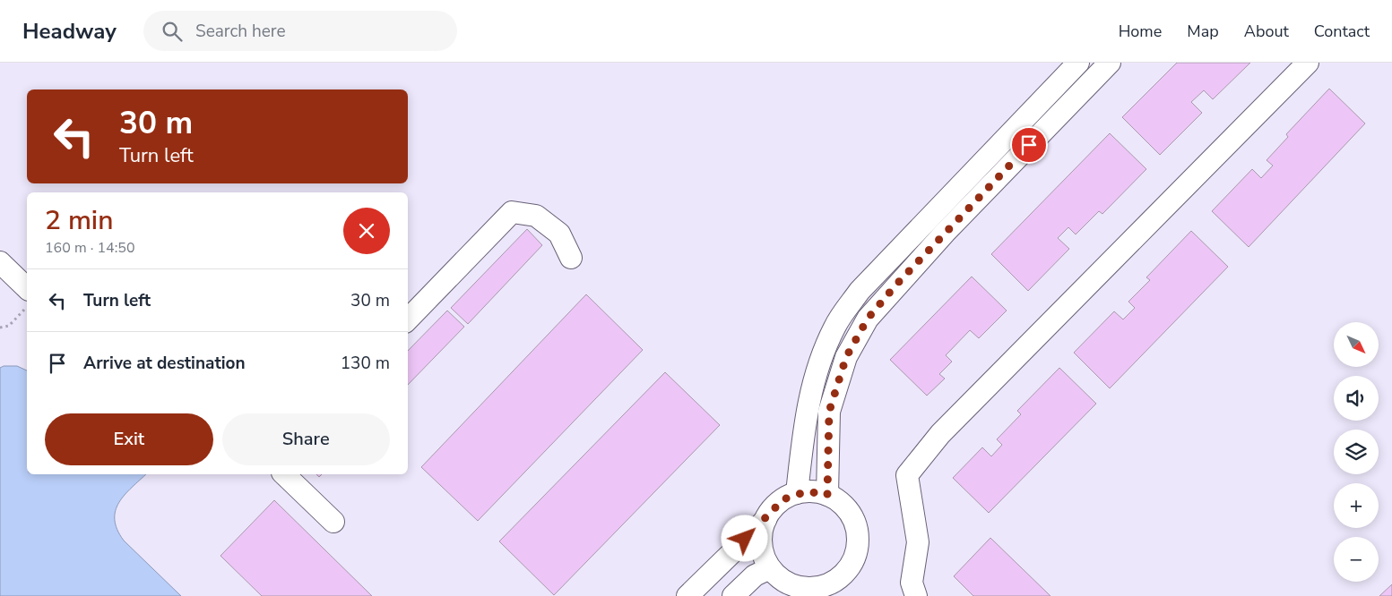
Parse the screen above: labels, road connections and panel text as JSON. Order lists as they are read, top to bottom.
{
  "north": "bottom right",
  "page": {
    "header": "Headway",
    "search": "Search here",
    "nav": [
      "Home",
      "Map",
      "About",
      "Contact"
    ],
    "turn": ["30 m", "Turn left"],
    "heading": ["2 min", "160 m · 14:50"],
    "list": [
      {
        "name": "Turn left",
        "value": "30 m"
      },
      {
        "name": "Arrive at destination",
        "value": "130 m"
      }
    ],
    "map_buttons": ["+", "−"],
    "buttons": ["Exit", "Share"]
  }
}
